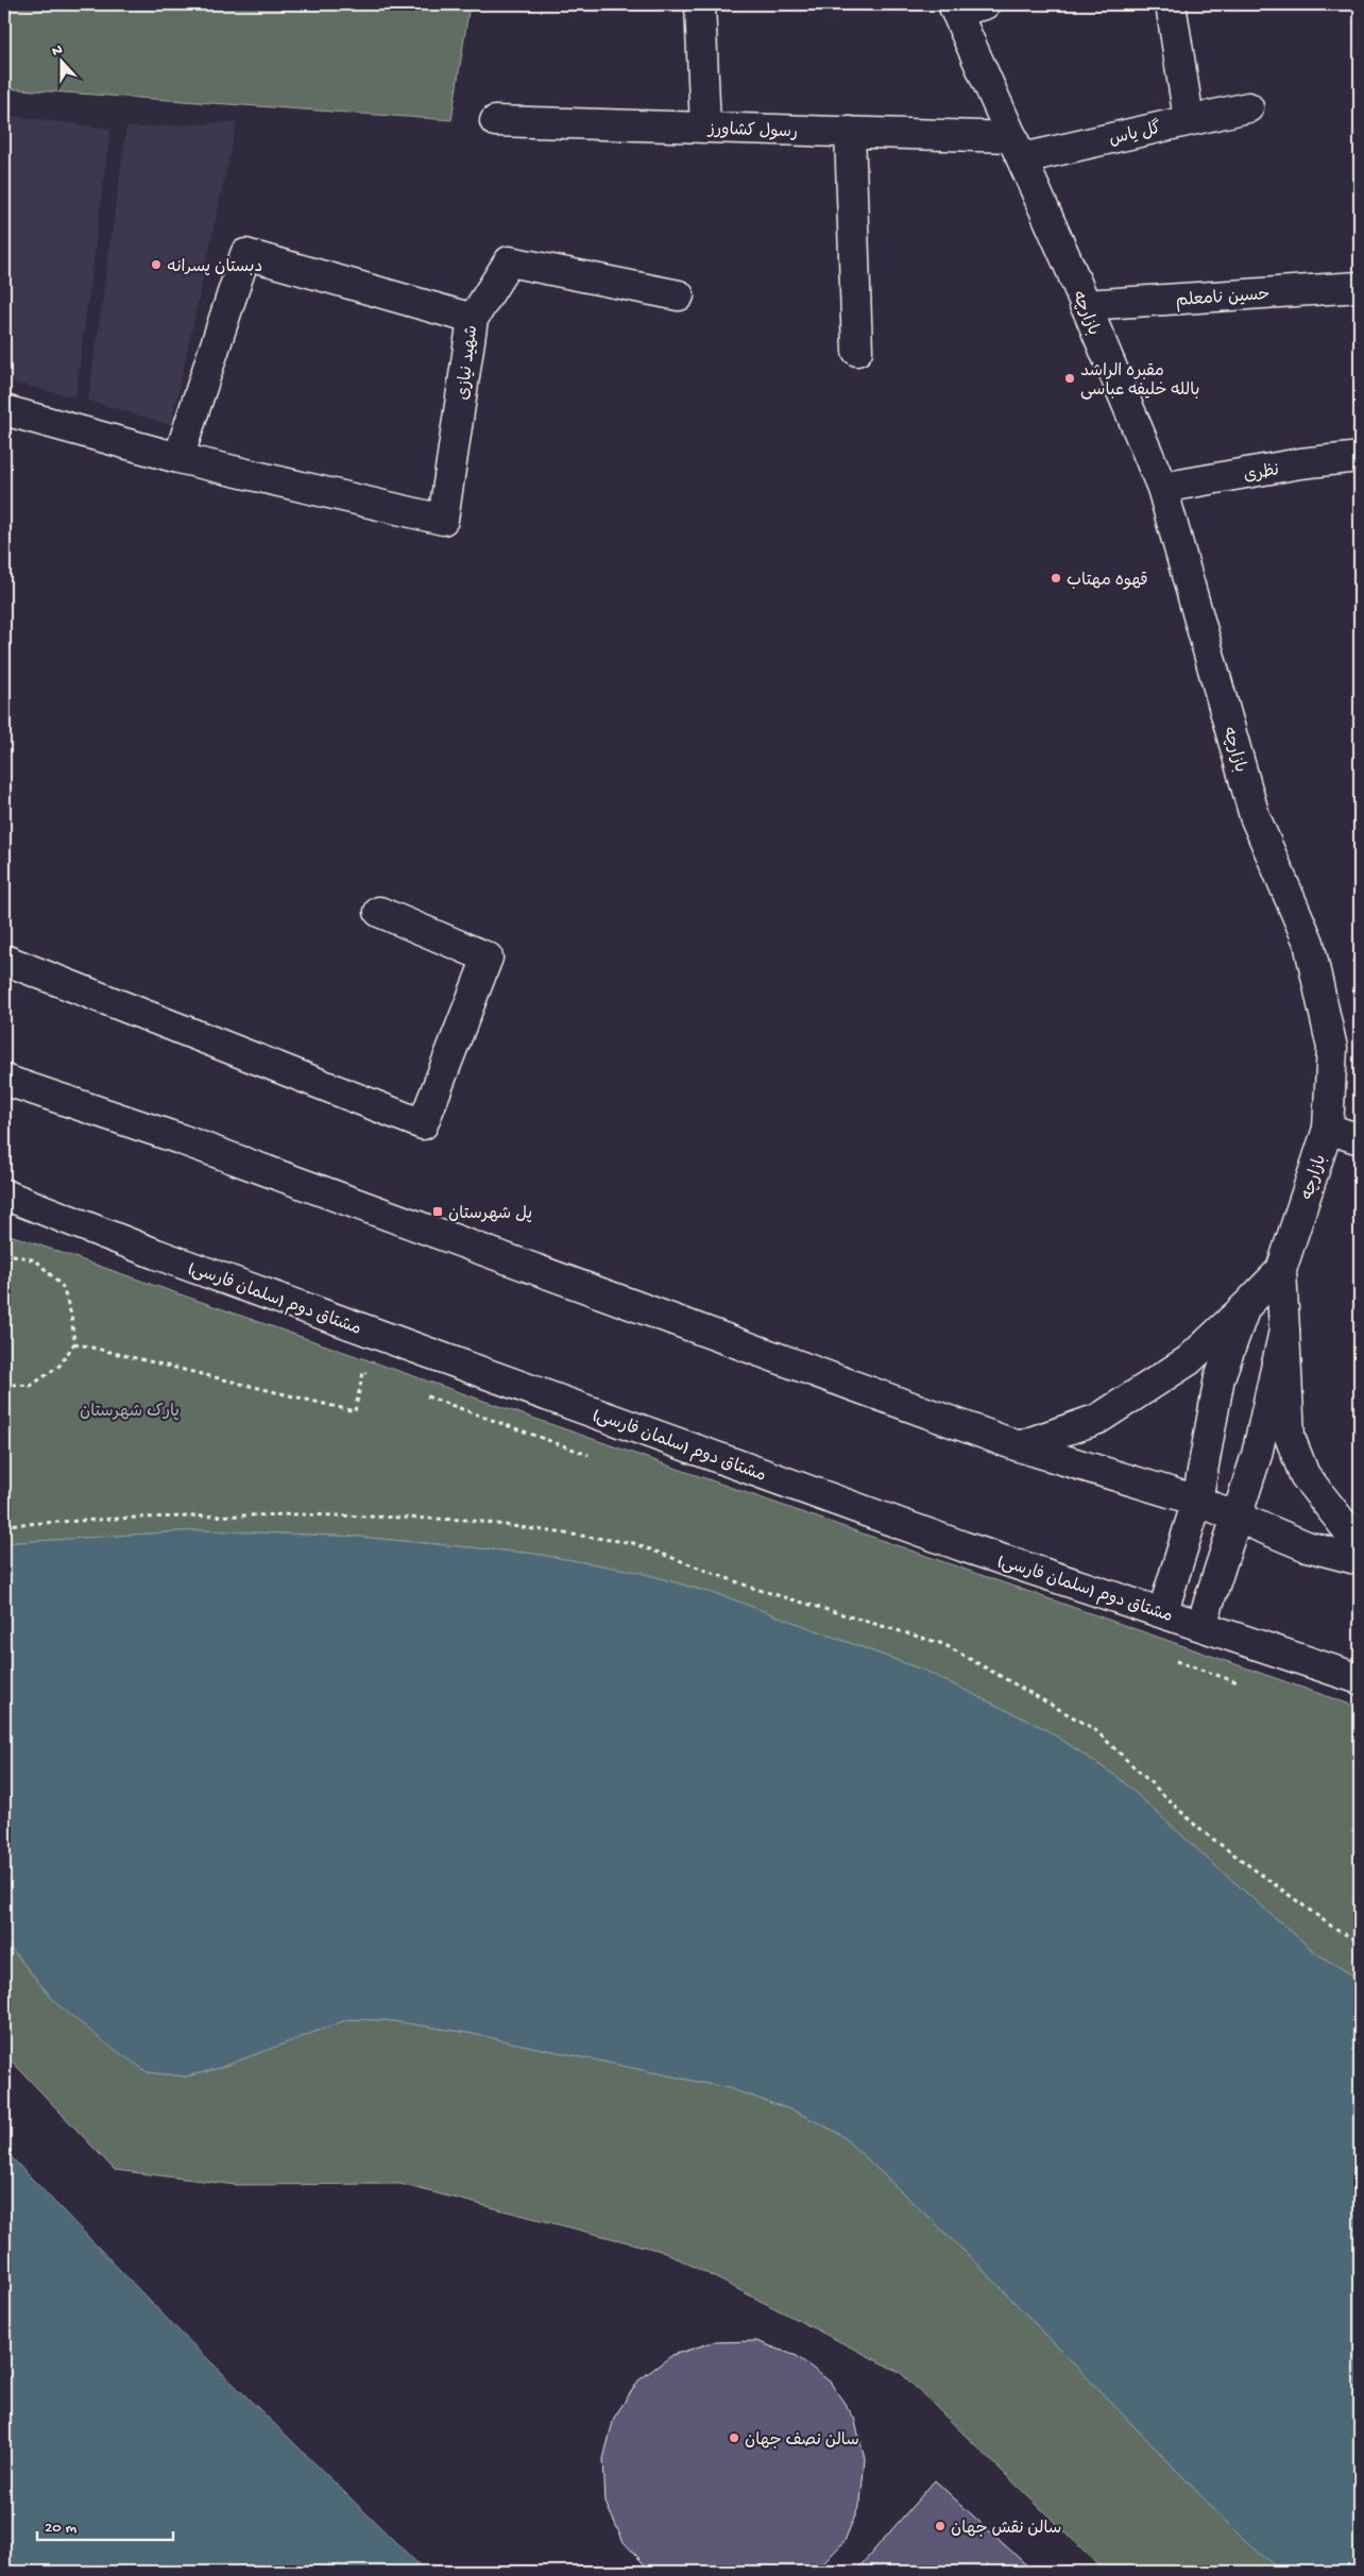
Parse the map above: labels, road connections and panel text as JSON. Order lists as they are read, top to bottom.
{
  "streets": {
    "main road": [
      "رسول کشاورز",
      "گل یاس",
      "حسین نامعلم",
      "بازارچه",
      "شهید نیازی",
      "نظری",
      "مشتاق دوم (سلمان فارسی)"
    ]
  },
  "crossings": [
    ["رسول کشاورز", "گل یاس"],
    ["رسول کشاورز", "بازارچه"],
    ["گل یاس", "بازارچه"],
    ["حسین نامعلم", "بازارچه"],
    ["بازارچه", "نظری"],
    ["بازارچه", "مشتاق دوم (سلمان فارسی)"]
  ],
  "parks": ["پارک شهرستان"],
  "places": {
    "other": [
      "دبستان پسرانه",
      "مقبره الراشد بالله خلیفه عباسی",
      "قهوه مهتاب",
      "سالن نصف جهان",
      "سالن نقش جهان"
    ],
    "transit": ["پل شهرستان"]
  },
  "scale_bar": "20 m",
  "north": "top"
}
